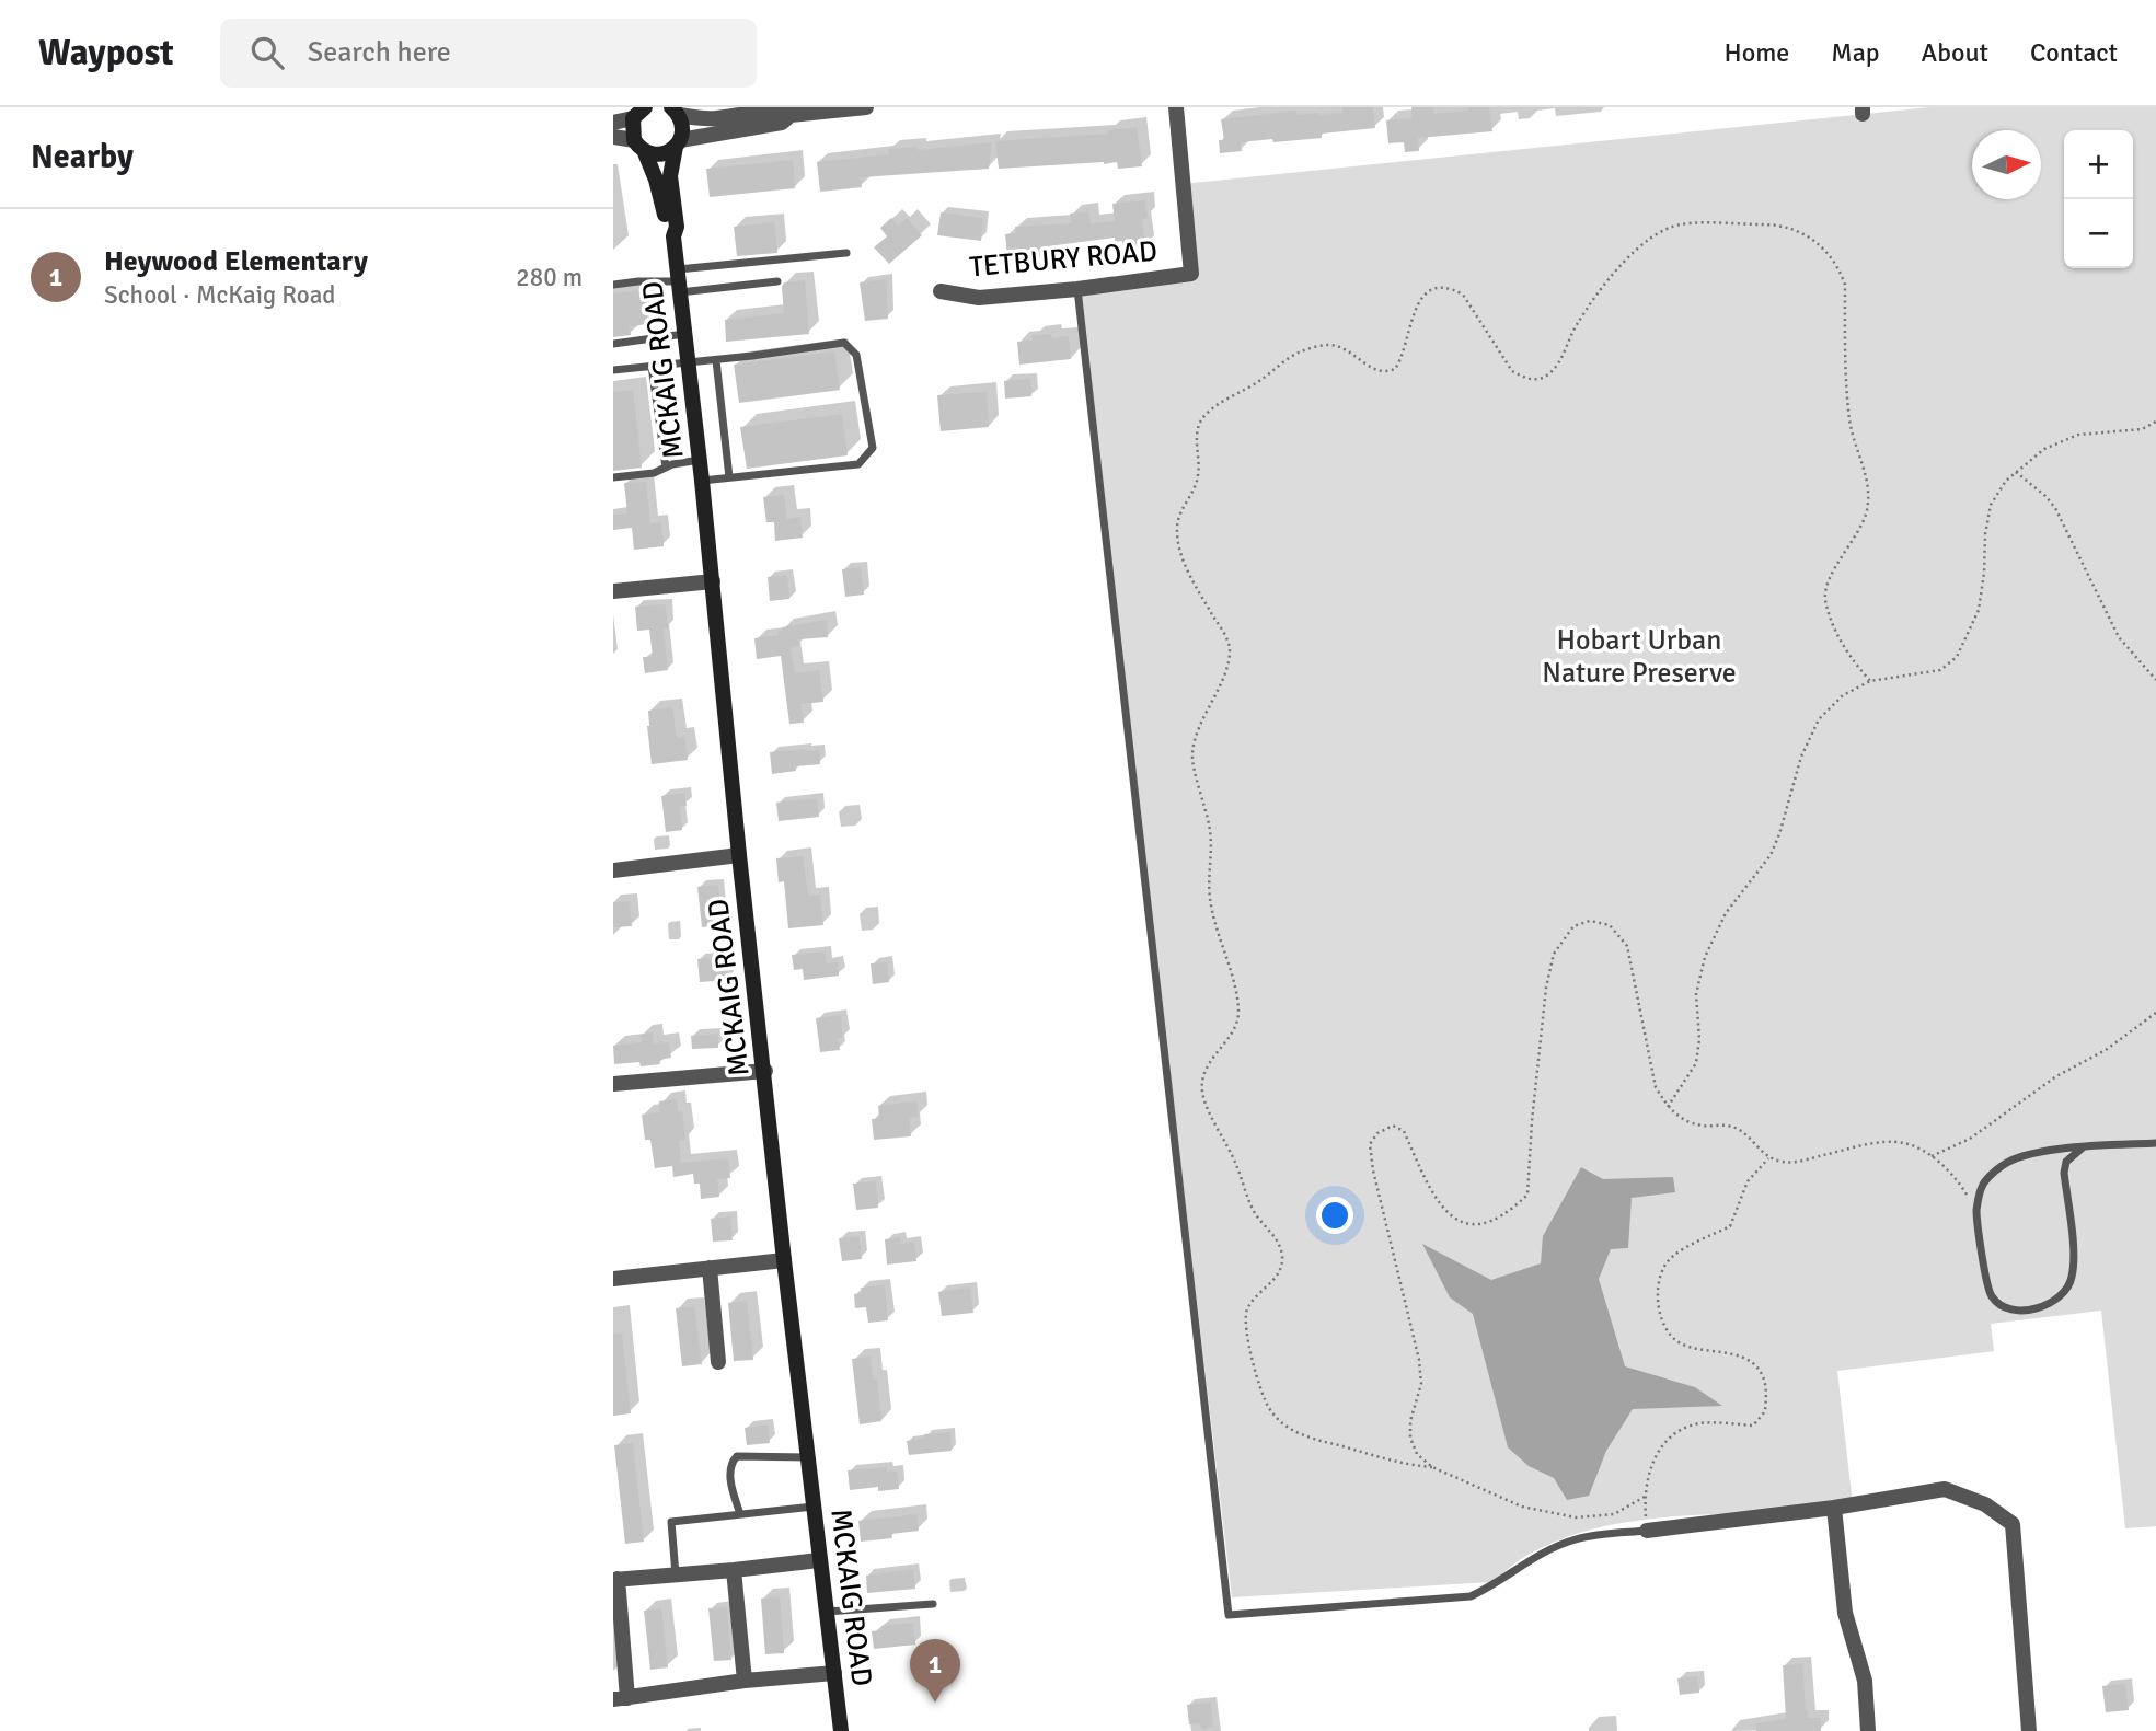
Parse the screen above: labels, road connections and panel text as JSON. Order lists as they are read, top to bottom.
{
  "streets": {
    "street": ["TETBURY ROAD", "MCKAIG ROAD"]
  },
  "parks": ["Hobart Urban Nature Preserve"],
  "north": "right",
  "page": {
    "header": "Waypost",
    "search": "Search here",
    "nav": [
      "Home",
      "Map",
      "About",
      "Contact"
    ],
    "heading": "Nearby",
    "map_buttons": ["+", "−"],
    "list": [
      {
        "mark": "1",
        "name": "Heywood Elementary",
        "note": "School · McKaig Road",
        "value": "280 m"
      }
    ],
    "pins": "1"
  }
}
